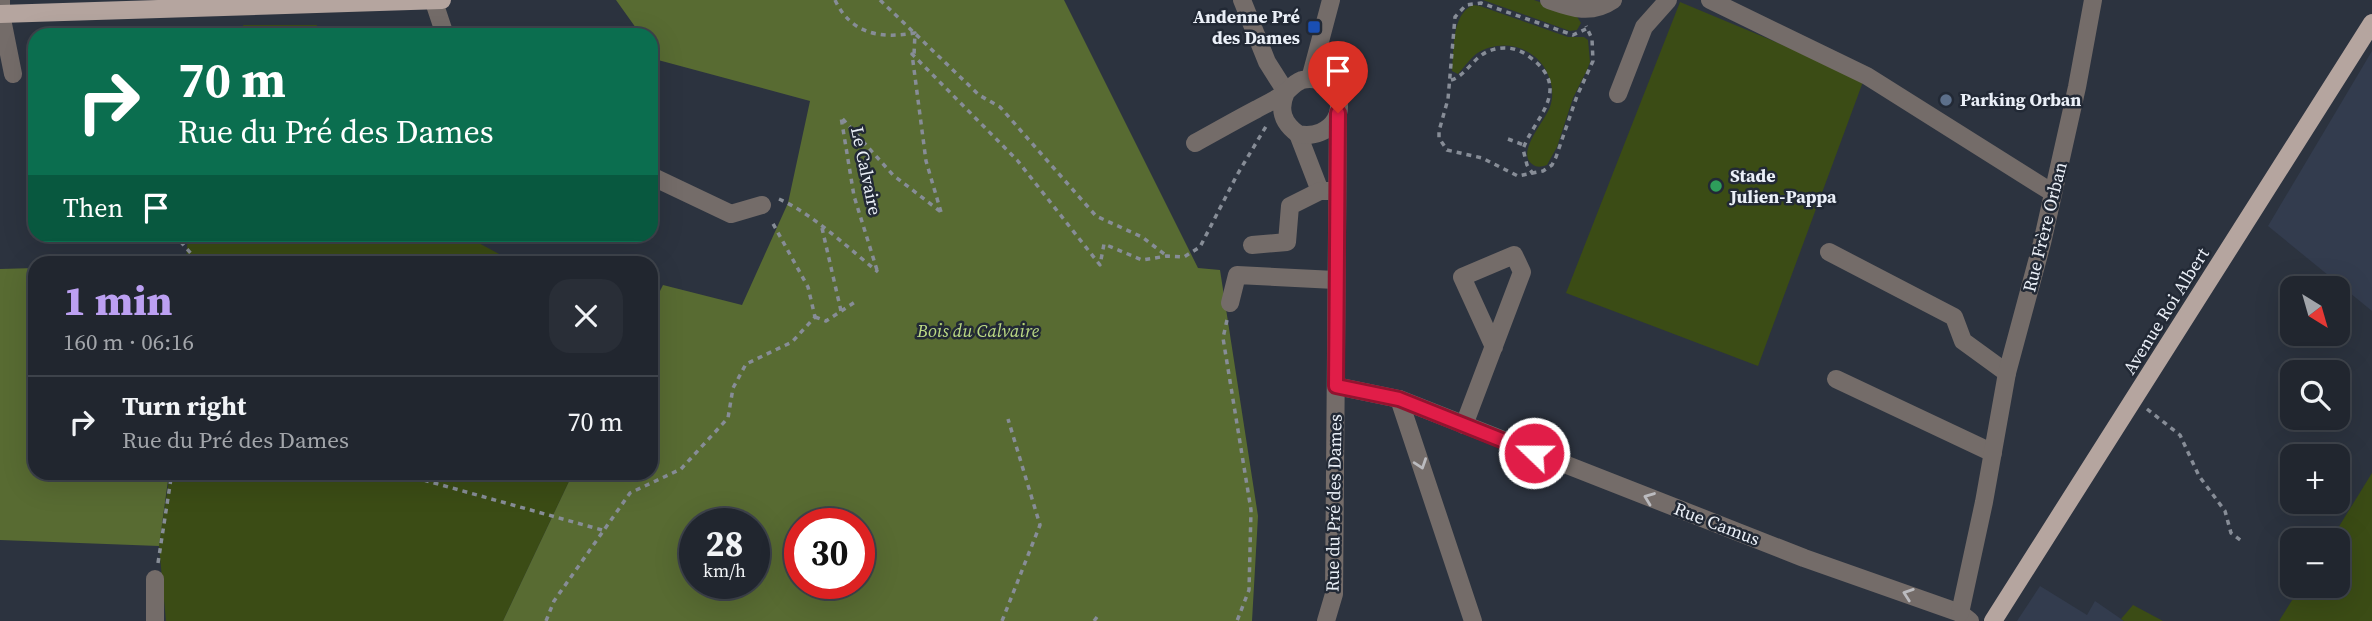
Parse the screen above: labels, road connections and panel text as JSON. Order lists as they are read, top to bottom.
{
  "streets": {
    "main road": ["Avenue Roi Albert"],
    "street": ["Rue Frère Orban", "Rue du Pré des Dames", "Rue Camus"],
    "path": ["Le Calvaire"]
  },
  "crossings": [
    ["Rue Frère Orban", "Rue Camus"],
    ["Rue du Pré des Dames", "Rue Camus"]
  ],
  "one_way": ["Rue Camus"],
  "parks": ["Bois du Calvaire"],
  "places": {
    "transit": ["Andenne Pré des Dames"],
    "other": ["Parking Orban", "Stade Julien-Pappa"]
  },
  "north": "bottom right",
  "page": {
    "turn": ["70 m", "Rue du Pré des Dames"],
    "then": "Then",
    "heading": ["1 min", "160 m · 06:16"],
    "map_buttons": ["+", "−"],
    "list": [
      {
        "name": "Turn right",
        "note": "Rue du Pré des Dames",
        "value": "70 m"
      }
    ],
    "speed": "28 km/h",
    "limit": "30"
  }
}
